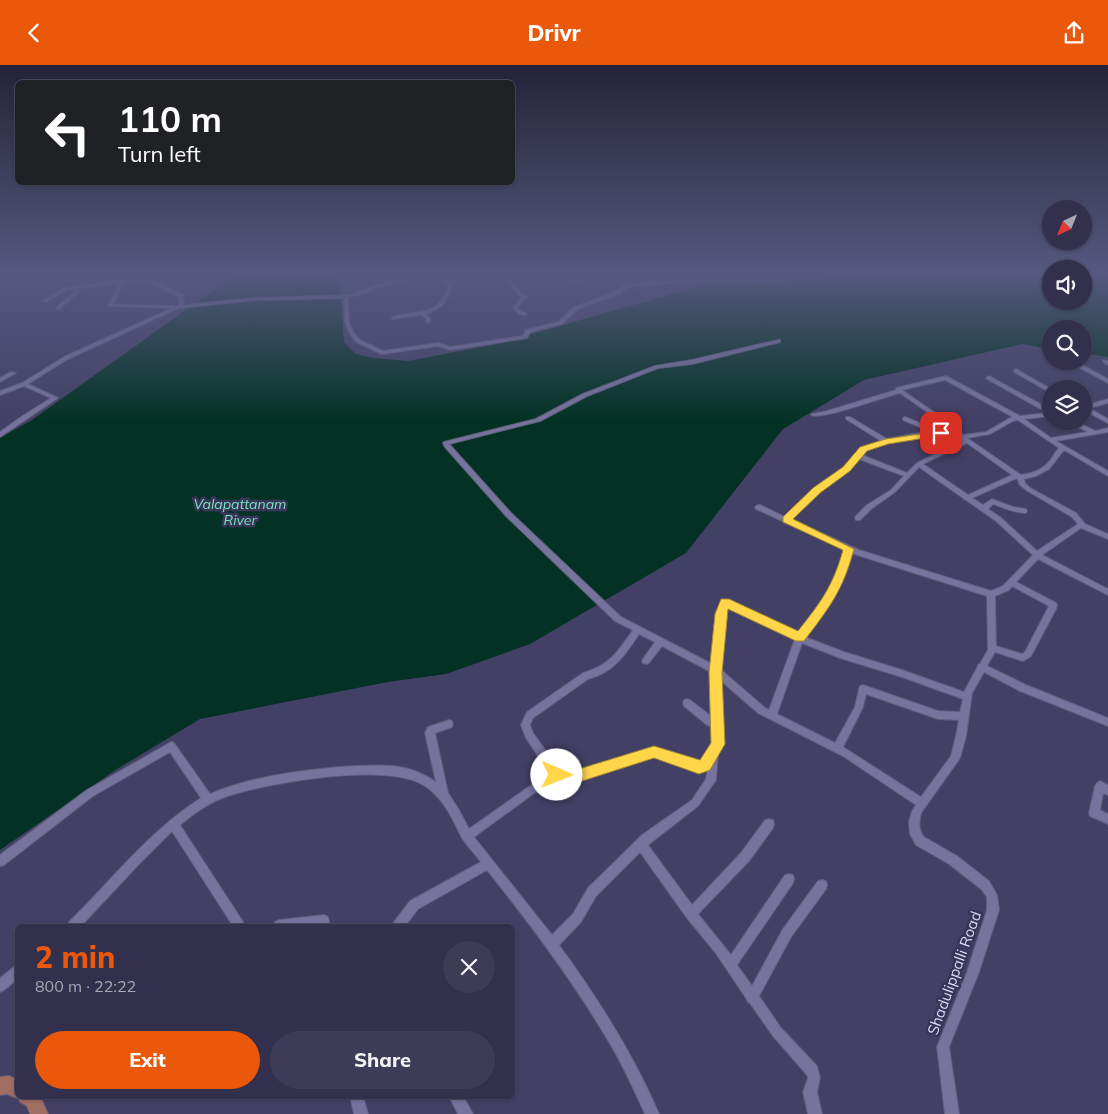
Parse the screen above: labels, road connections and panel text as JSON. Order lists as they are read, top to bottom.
{
  "streets": {
    "street": ["Shadulippalli Road"]
  },
  "water": ["Valapattanam River"],
  "north": "bottom left",
  "page": {
    "header": "Drivr",
    "turn": ["110 m", "Turn left"],
    "heading": ["2 min", "800 m · 22:22"],
    "buttons": ["Exit", "Share"]
  }
}
